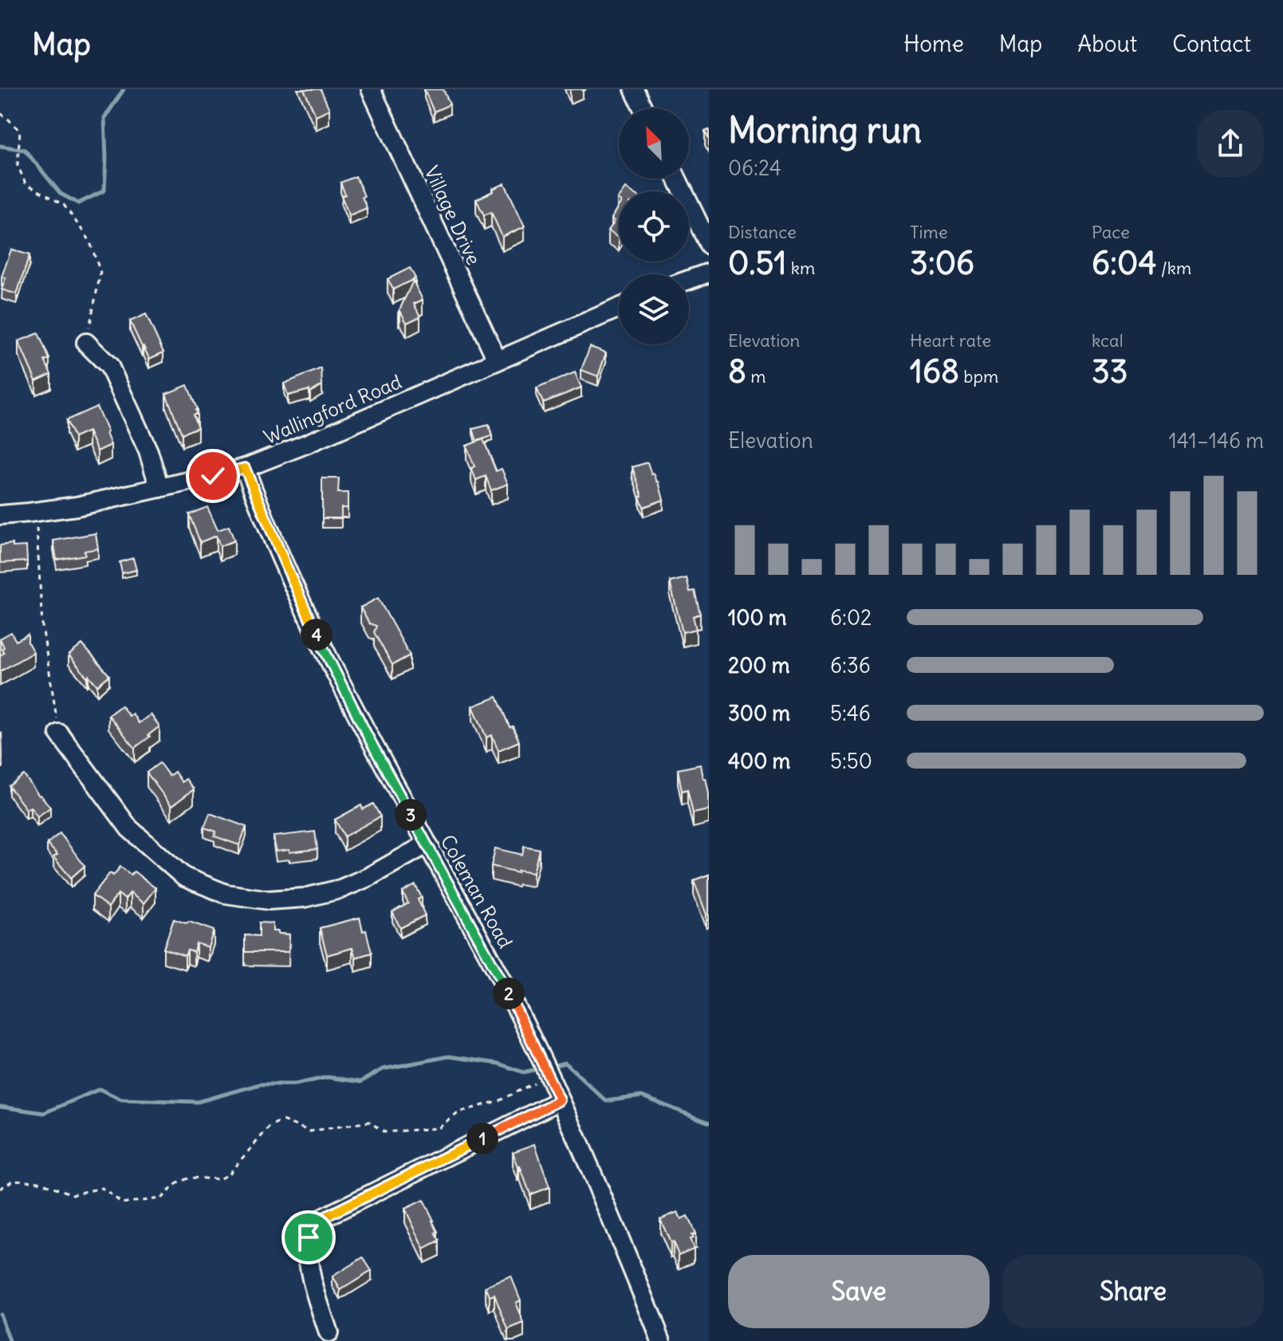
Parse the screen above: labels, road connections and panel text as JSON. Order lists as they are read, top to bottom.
{
  "streets": {
    "street": ["Village Drive", "Wallingford Road", "Coleman Road"]
  },
  "crossings": [
    ["Village Drive", "Wallingford Road"],
    ["Wallingford Road", "Coleman Road"]
  ],
  "north": "top left",
  "page": {
    "header": "Map",
    "nav": [
      "Home",
      "Map",
      "About",
      "Contact"
    ],
    "heading": ["Morning run", "06:24"],
    "stats": [
      ["Distance", "0.51 km"],
      ["Time", "3:06"],
      ["Pace", "6:04 /km"],
      ["Elevation", "8 m"],
      ["Heart rate", "168 bpm"],
      ["kcal", "33"]
    ],
    "chart": ["Elevation", "141–146 m"],
    "list": [
      {
        "name": "100 m",
        "note": "6:02"
      },
      {
        "name": "200 m",
        "note": "6:36"
      },
      {
        "name": "300 m",
        "note": "5:46"
      },
      {
        "name": "400 m",
        "note": "5:50"
      }
    ],
    "pins": [
      "4",
      "3",
      "2",
      "1"
    ],
    "buttons": ["Save", "Share"]
  }
}
